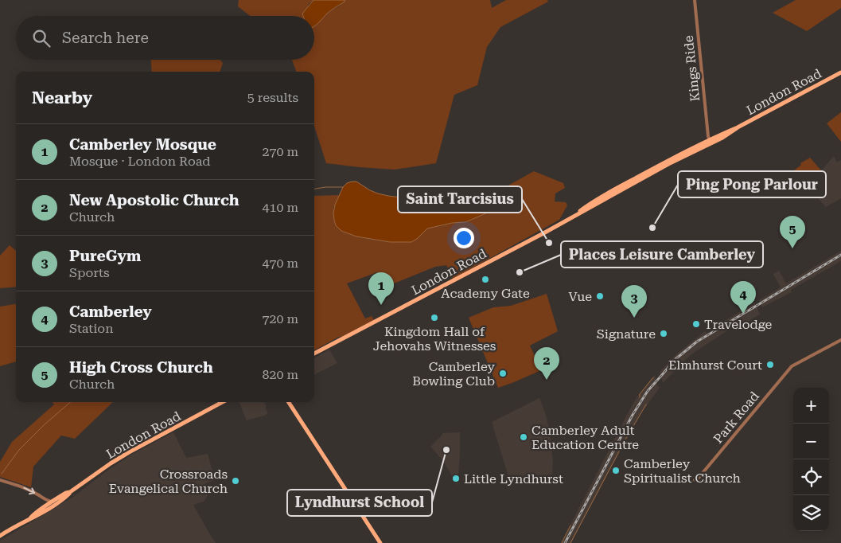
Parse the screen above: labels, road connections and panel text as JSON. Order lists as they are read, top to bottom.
{
  "streets": {
    "main road": ["London Road"],
    "street": ["Kings Ride", "Park Road"]
  },
  "crossings": [
    ["Kings Ride", "London Road"]
  ],
  "places": [
    "Ping Pong Parlour",
    "Saint Tarcisius",
    "Places Leisure Camberley",
    "Academy Gate",
    "Vue",
    "Kingdom Hall of Jehovahs Witnesses",
    "Travelodge",
    "Signature",
    "Elmhurst Court",
    "Camberley Bowling Club",
    "Camberley Adult Education Centre",
    "Lyndhurst School",
    "Camberley Spiritualist Church",
    "Little Lyndhurst",
    "Crossroads Evangelical Church"
  ],
  "page": {
    "search": "Search here",
    "heading": ["Nearby", "5 results"],
    "list": [
      {
        "mark": "1",
        "name": "Camberley Mosque",
        "note": "Mosque · London Road",
        "value": "270 m"
      },
      {
        "mark": "2",
        "name": "New Apostolic Church",
        "note": "Church",
        "value": "410 m"
      },
      {
        "mark": "3",
        "name": "PureGym",
        "note": "Sports",
        "value": "470 m"
      },
      {
        "mark": "4",
        "name": "Camberley",
        "note": "Station",
        "value": "720 m"
      },
      {
        "mark": "5",
        "name": "High Cross Church",
        "note": "Church",
        "value": "820 m"
      }
    ],
    "pins": [
      "5",
      "1",
      "4",
      "3",
      "2"
    ],
    "map_buttons": ["+", "−"]
  }
}
